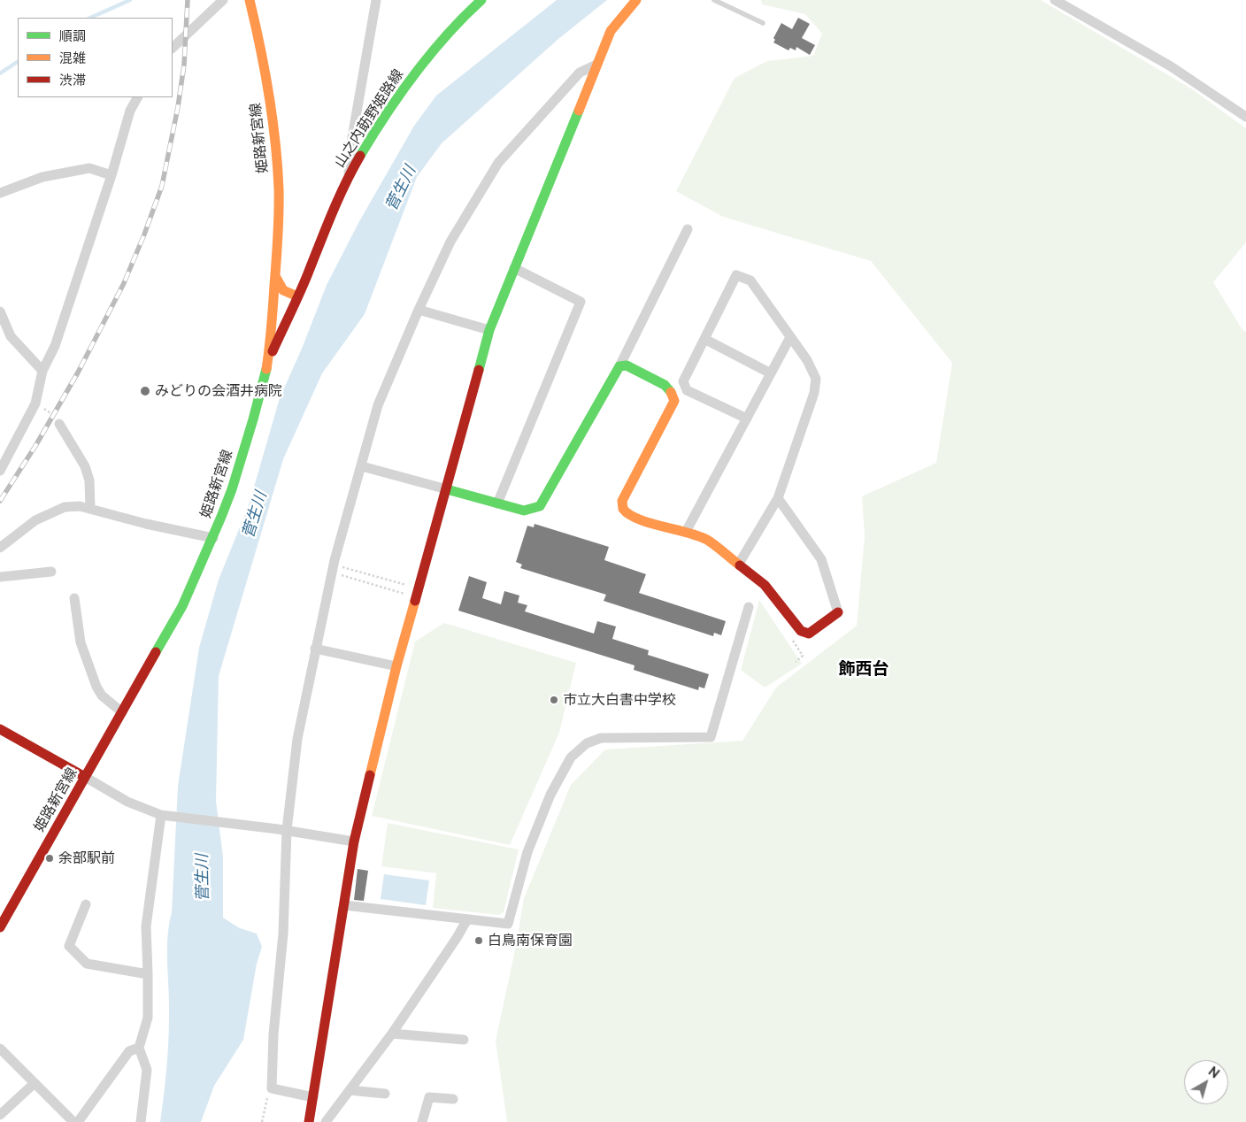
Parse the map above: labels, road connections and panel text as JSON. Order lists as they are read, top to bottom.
{
  "streets": {
    "street": ["山之内莇野姫路線", "姫路新宮線"]
  },
  "crossings": [
    ["山之内莇野姫路線", "姫路新宮線"]
  ],
  "districts": ["飾西台"],
  "water": ["菅生川"],
  "places": [
    "みどりの会酒井病院",
    "市立大白書中学校",
    "余部駅前",
    "白鳥南保育園"
  ],
  "legend": ["順調", "混雑", "渋滞"],
  "north": "top right"
}
